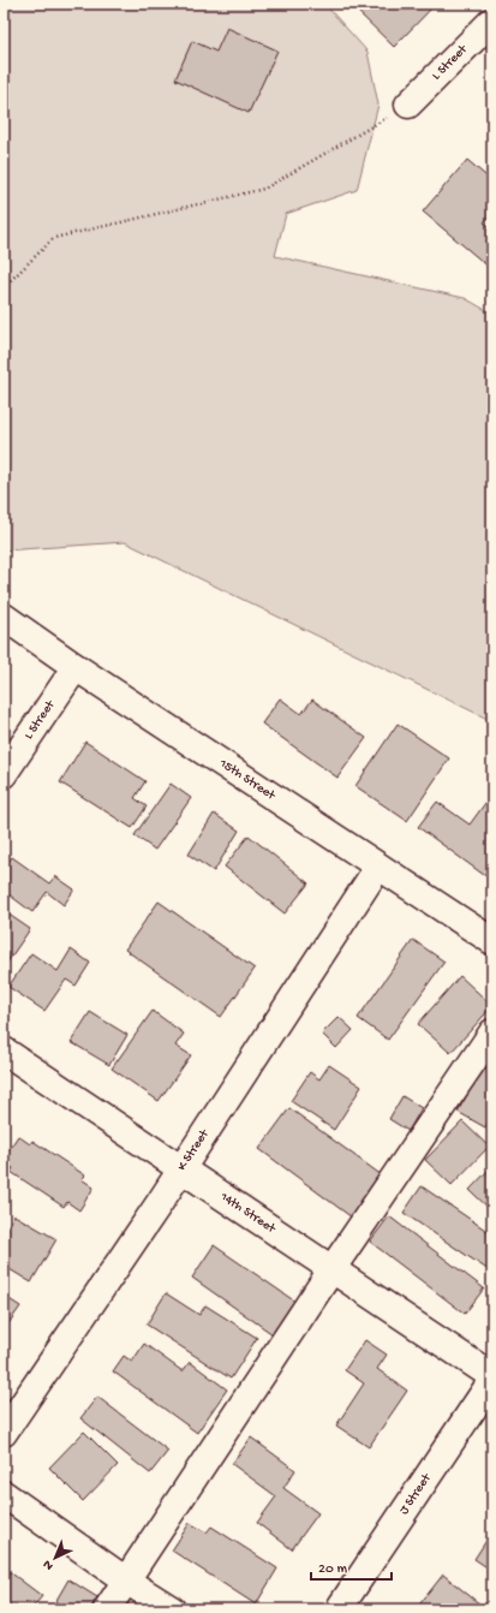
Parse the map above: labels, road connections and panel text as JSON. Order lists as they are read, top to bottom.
{
  "streets": {
    "street": [
      "L Street",
      "15th Street",
      "K Street",
      "14th Street",
      "J Street"
    ]
  },
  "crossings": [
    ["L Street", "15th Street"],
    ["15th Street", "K Street"],
    ["K Street", "14th Street"]
  ],
  "scale_bar": "20 m",
  "north": "bottom left"
}
